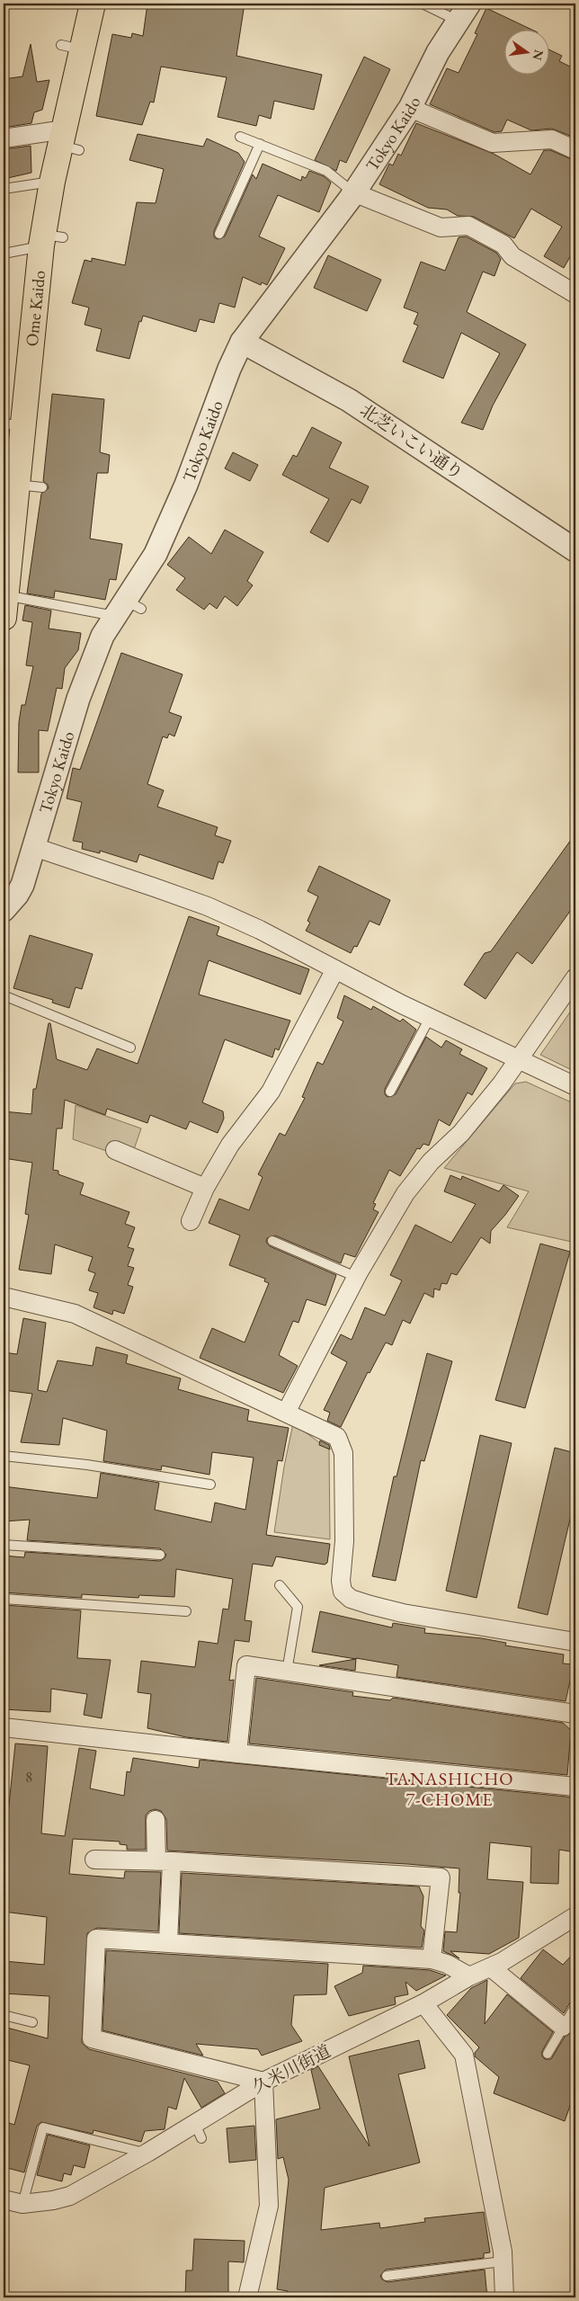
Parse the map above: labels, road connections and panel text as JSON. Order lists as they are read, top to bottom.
{
  "streets": {
    "main road": ["Ome Kaido"],
    "street": ["Tokyo Kaido", "北芝いこい通り", "久米川街道"]
  },
  "crossings": [
    ["Tokyo Kaido", "北芝いこい通り"]
  ],
  "districts": ["TANASHICHO 7-CHOME"],
  "house_numbers": ["8"],
  "north": "right"
}
